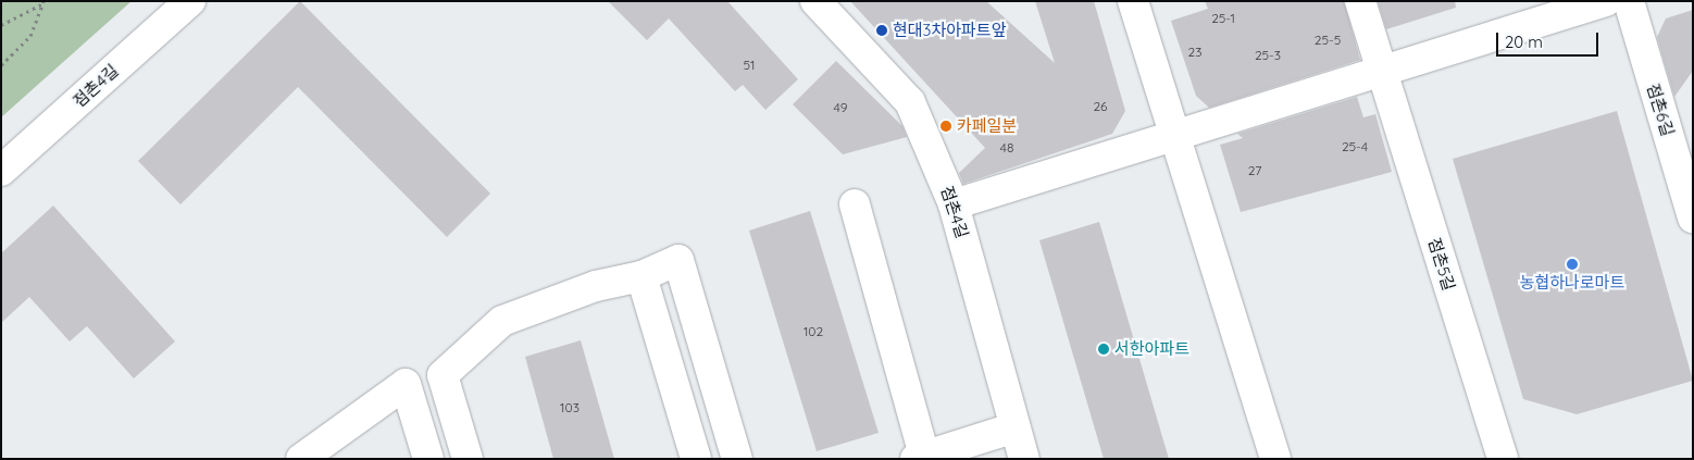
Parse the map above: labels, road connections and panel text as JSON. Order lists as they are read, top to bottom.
{
  "streets": {
    "street": ["점촌4길", "점촌6길", "점촌5길"]
  },
  "places": [
    "현대3차아파트앞",
    "카페일분",
    "농협하나로마트",
    "서한아파트"
  ],
  "house_numbers": [
    "25-1",
    "25-5",
    "23",
    "25-3",
    "51",
    "26",
    "49",
    "25-4",
    "48",
    "27",
    "102",
    "103"
  ],
  "scale_bar": "20 m"
}
